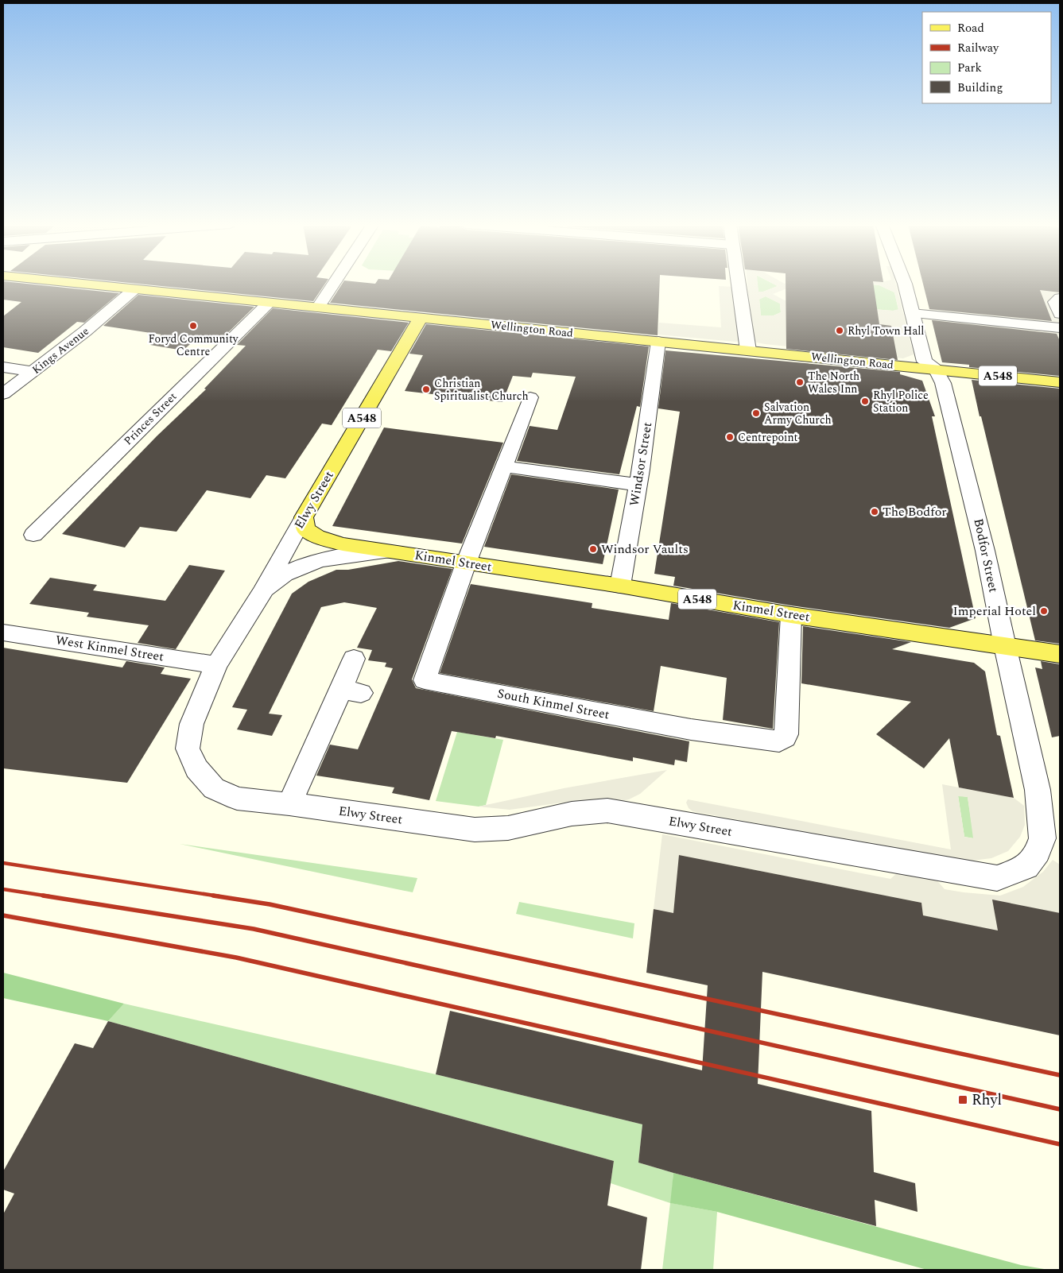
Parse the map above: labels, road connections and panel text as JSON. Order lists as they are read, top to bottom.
{
  "streets": {
    "main road": [
      "Wellington Road",
      "A548",
      "Elwy Street",
      "Kinmel Street"
    ],
    "street": [
      "Kings Avenue",
      "Princes Street",
      "Windsor Street",
      "Bodfor Street",
      "West Kinmel Street",
      "South Kinmel Street"
    ]
  },
  "crossings": [
    ["Wellington Road", "Kings Avenue"],
    ["Wellington Road", "Princes Street"],
    ["Wellington Road", "Windsor Street"],
    ["Wellington Road", "Elwy Street"],
    ["Wellington Road", "Bodfor Street"],
    ["Windsor Street", "Kinmel Street"],
    ["Elwy Street", "Bodfor Street"],
    ["Elwy Street", "Kinmel Street"],
    ["Elwy Street", "West Kinmel Street"],
    ["Bodfor Street", "Kinmel Street"],
    ["Kinmel Street", "South Kinmel Street"]
  ],
  "places": {
    "other": [
      "Foryd Community Centre",
      "Rhyl Town Hall",
      "The North Wales Inn",
      "Christian Spiritualist Church",
      "Rhyl Police Station",
      "Salvation Army Church",
      "Centrepoint",
      "The Bodfor",
      "Windsor Vaults",
      "Imperial Hotel"
    ],
    "transit": ["Rhyl"]
  },
  "legend": [
    "Road",
    "Railway",
    "Park",
    "Building"
  ]
}
